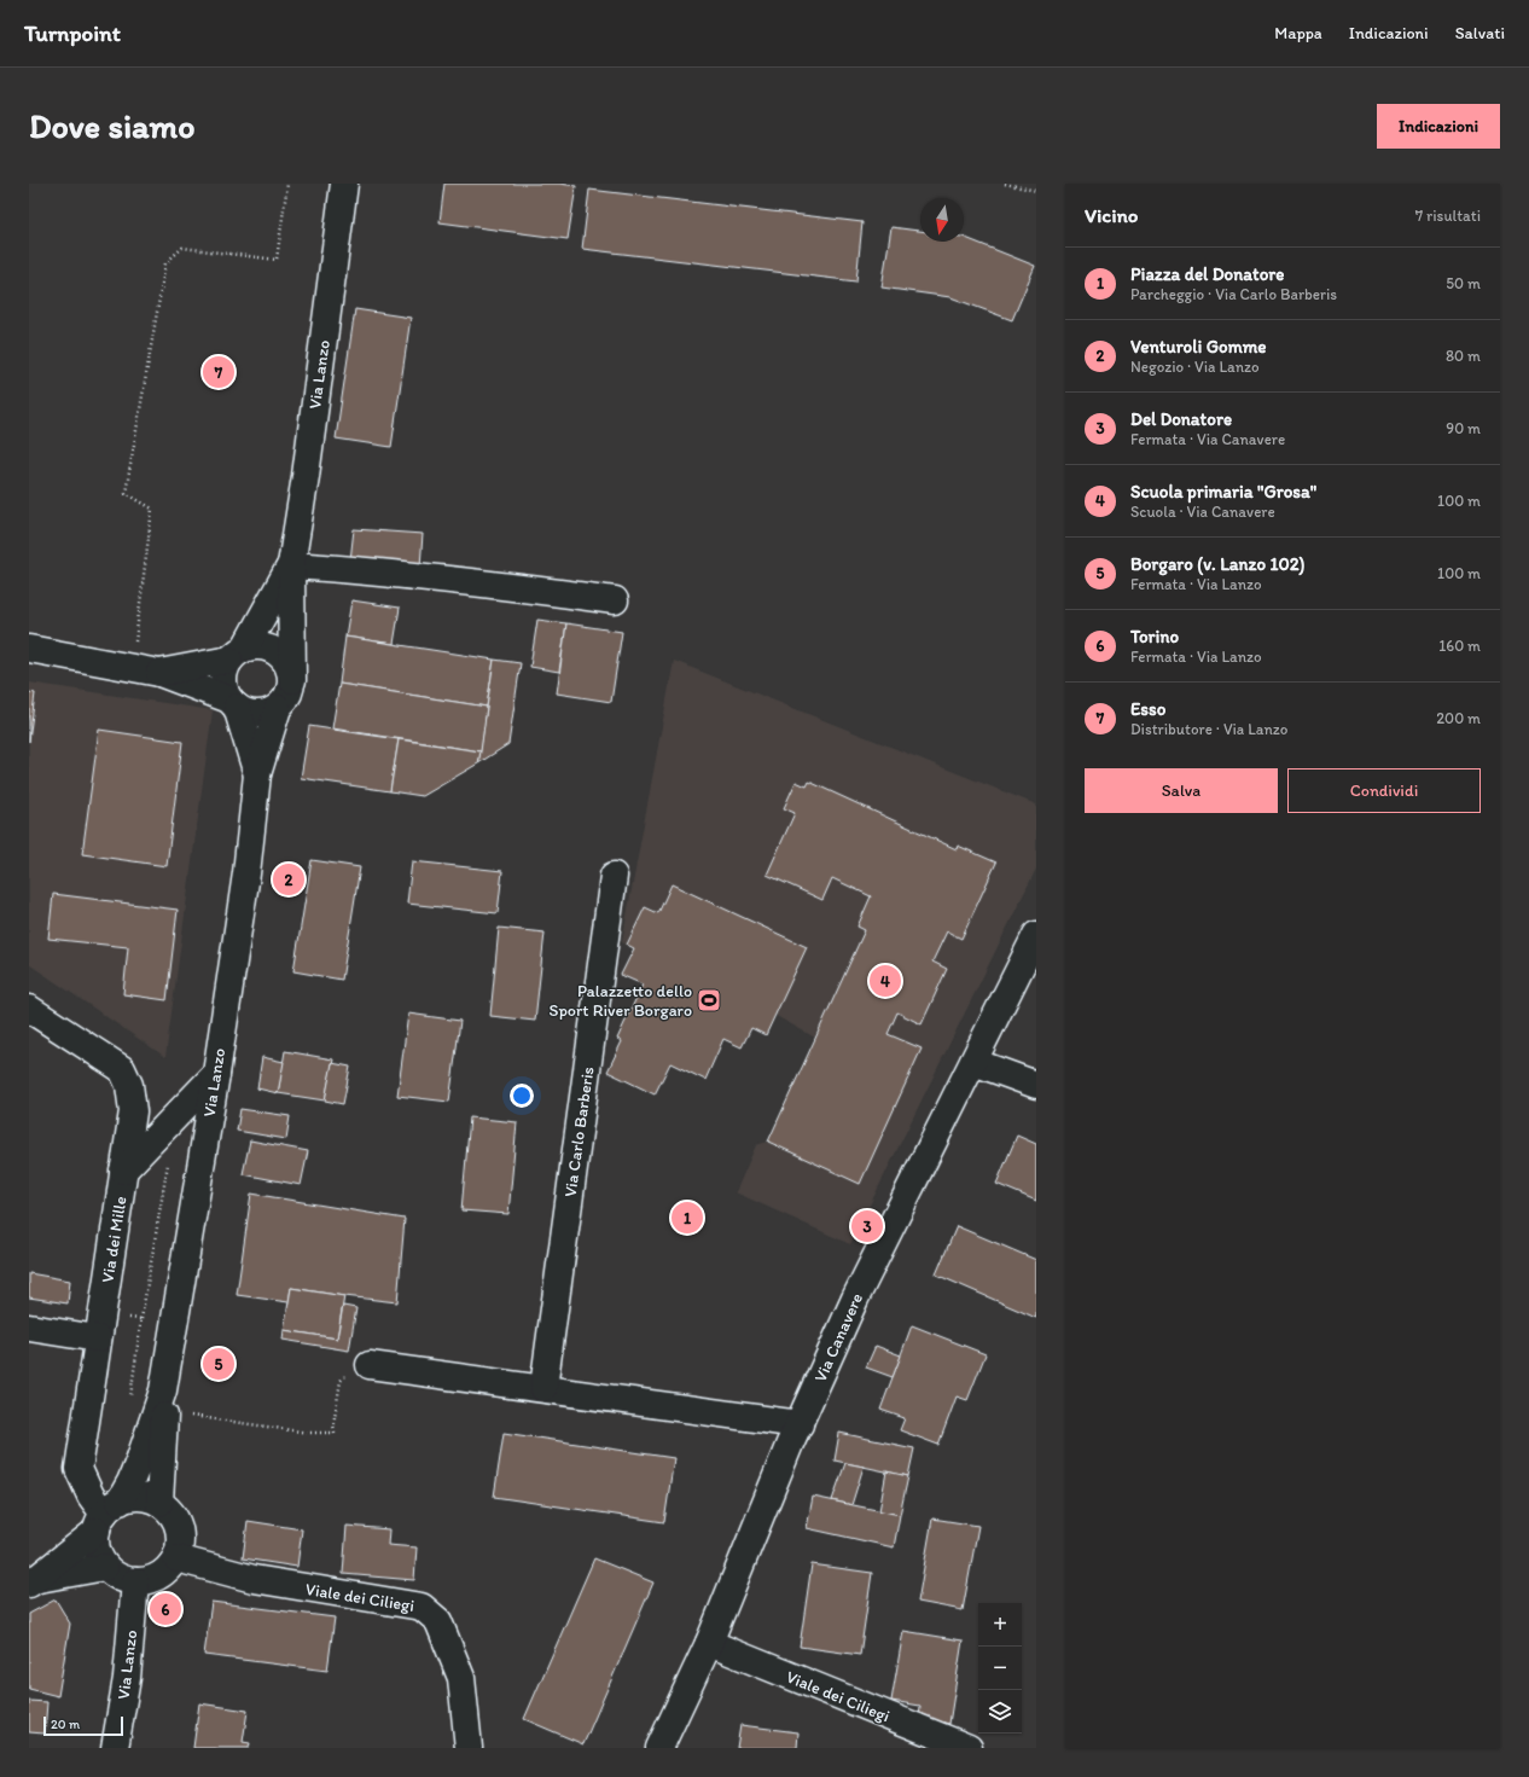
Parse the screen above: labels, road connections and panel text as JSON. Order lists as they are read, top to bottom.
{
  "streets": {
    "street": [
      "Via Lanzo",
      "Via Carlo Barberis",
      "Via dei Mille",
      "Via Canavere",
      "Viale dei Ciliegi"
    ]
  },
  "crossings": [
    ["Via Lanzo", "Via dei Mille"],
    ["Via Lanzo", "Viale dei Ciliegi"],
    ["Via dei Mille", "Viale dei Ciliegi"],
    ["Via Canavere", "Viale dei Ciliegi"]
  ],
  "places": {
    "sports": ["Palazzetto dello Sport River Borgaro"]
  },
  "scale_bar": "20 m",
  "north": "bottom",
  "page": {
    "header": "Turnpoint",
    "nav": ["Mappa", "Indicazioni", "Salvati"],
    "buttons": [
      "Indicazioni",
      ["Salva", "Condividi"]
    ],
    "title": "Dove siamo",
    "heading": ["Vicino", "7 risultati"],
    "list": [
      {
        "mark": "1",
        "name": "Piazza del Donatore",
        "note": "Parcheggio · Via Carlo Barberis",
        "value": "50 m"
      },
      {
        "mark": "2",
        "name": "Venturoli Gomme",
        "note": "Negozio · Via Lanzo",
        "value": "80 m"
      },
      {
        "mark": "3",
        "name": "Del Donatore",
        "note": "Fermata · Via Canavere",
        "value": "90 m"
      },
      {
        "mark": "4",
        "name": "Scuola primaria \"Grosa\"",
        "note": "Scuola · Via Canavere",
        "value": "100 m"
      },
      {
        "mark": "5",
        "name": "Borgaro (v. Lanzo 102)",
        "note": "Fermata · Via Lanzo",
        "value": "100 m"
      },
      {
        "mark": "6",
        "name": "Torino",
        "note": "Fermata · Via Lanzo",
        "value": "160 m"
      },
      {
        "mark": "7",
        "name": "Esso",
        "note": "Distributore · Via Lanzo",
        "value": "200 m"
      }
    ],
    "pins": [
      "7",
      "2",
      "4",
      "1",
      "3",
      "5",
      "6"
    ],
    "map_buttons": ["+", "−"],
    "scale": "20 m"
  }
}
